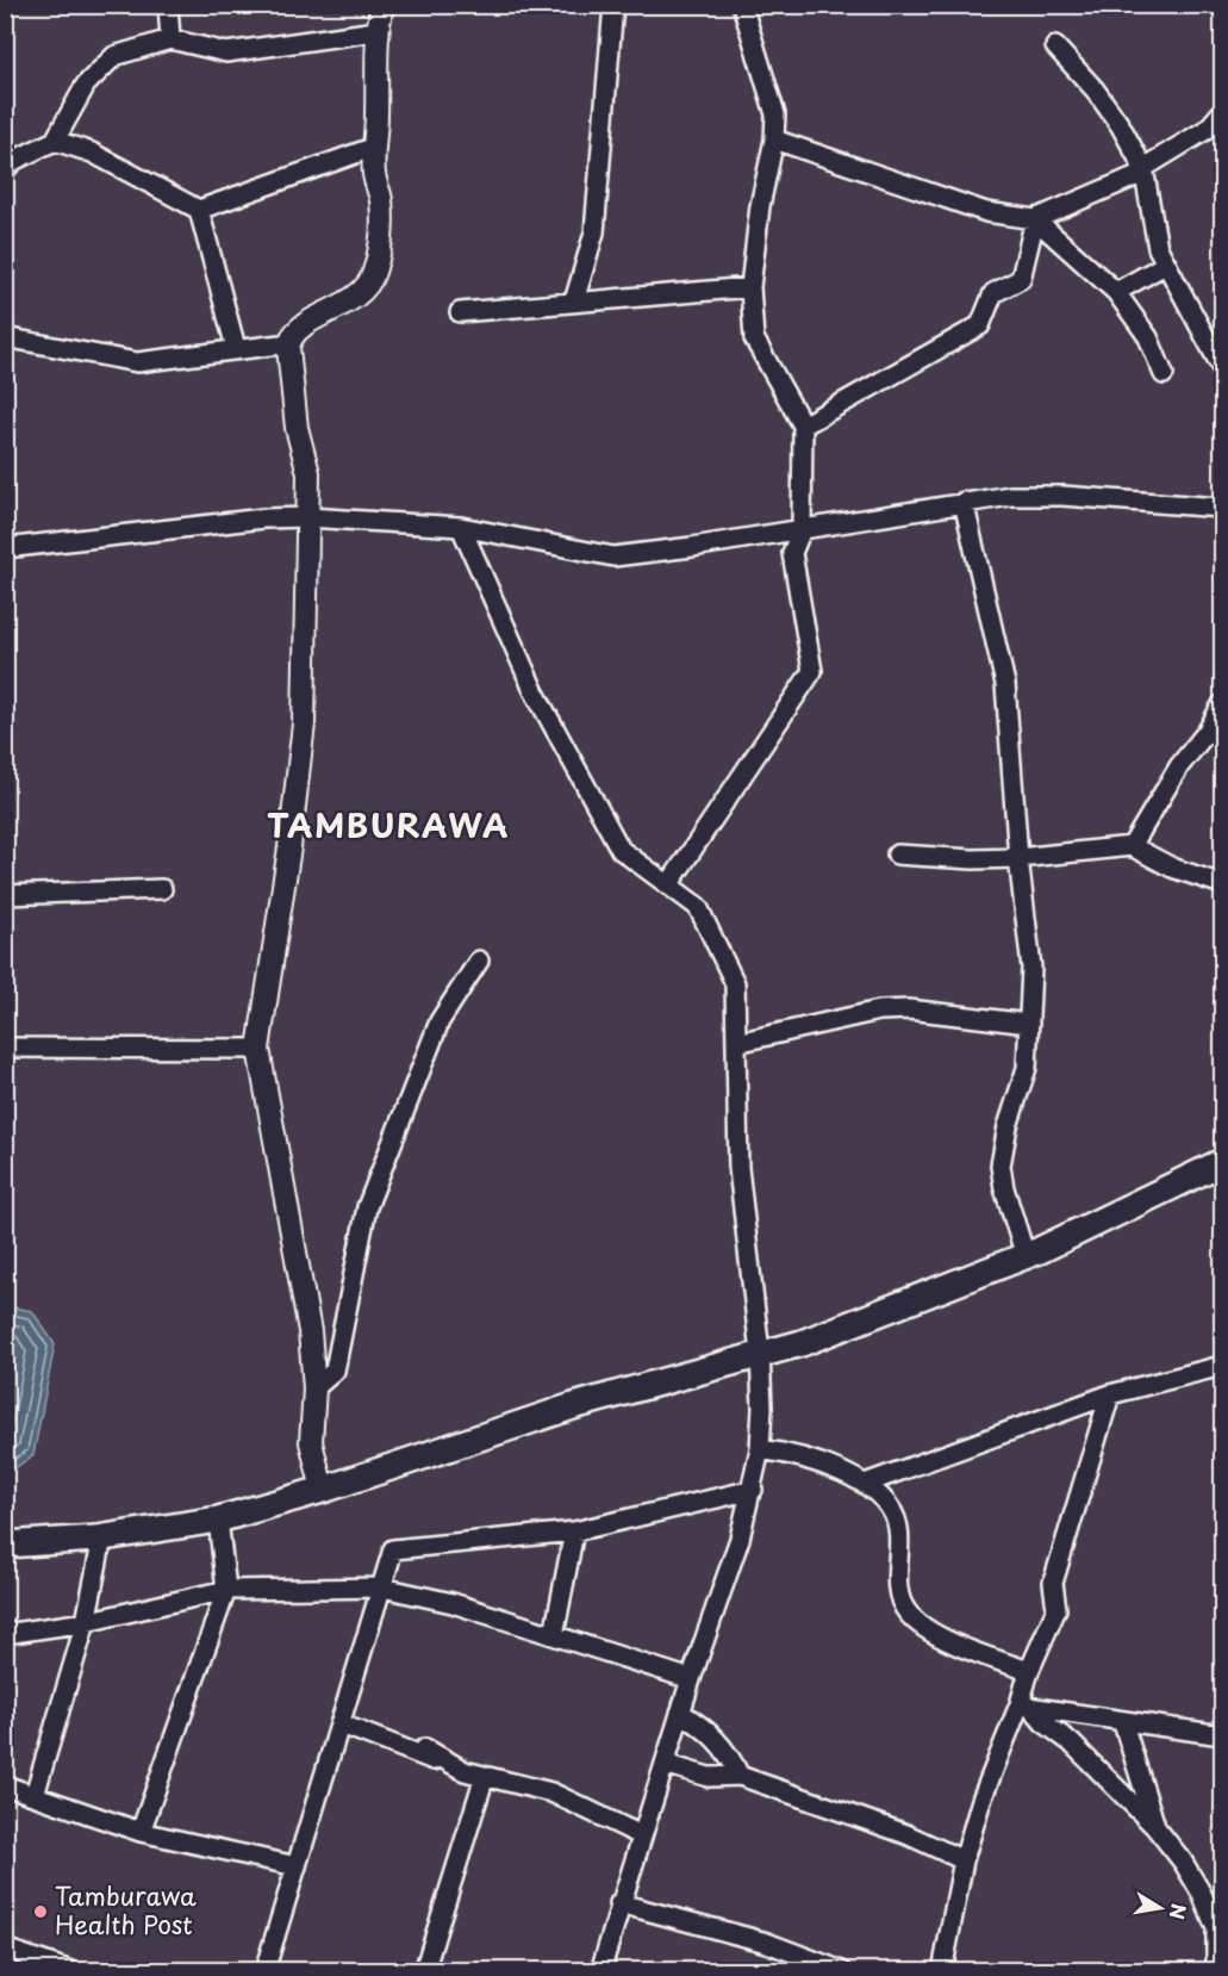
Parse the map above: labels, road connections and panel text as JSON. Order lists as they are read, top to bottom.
{
  "districts": ["TAMBURAWA"],
  "places": ["Tamburawa Health Post"],
  "north": "right"
}
